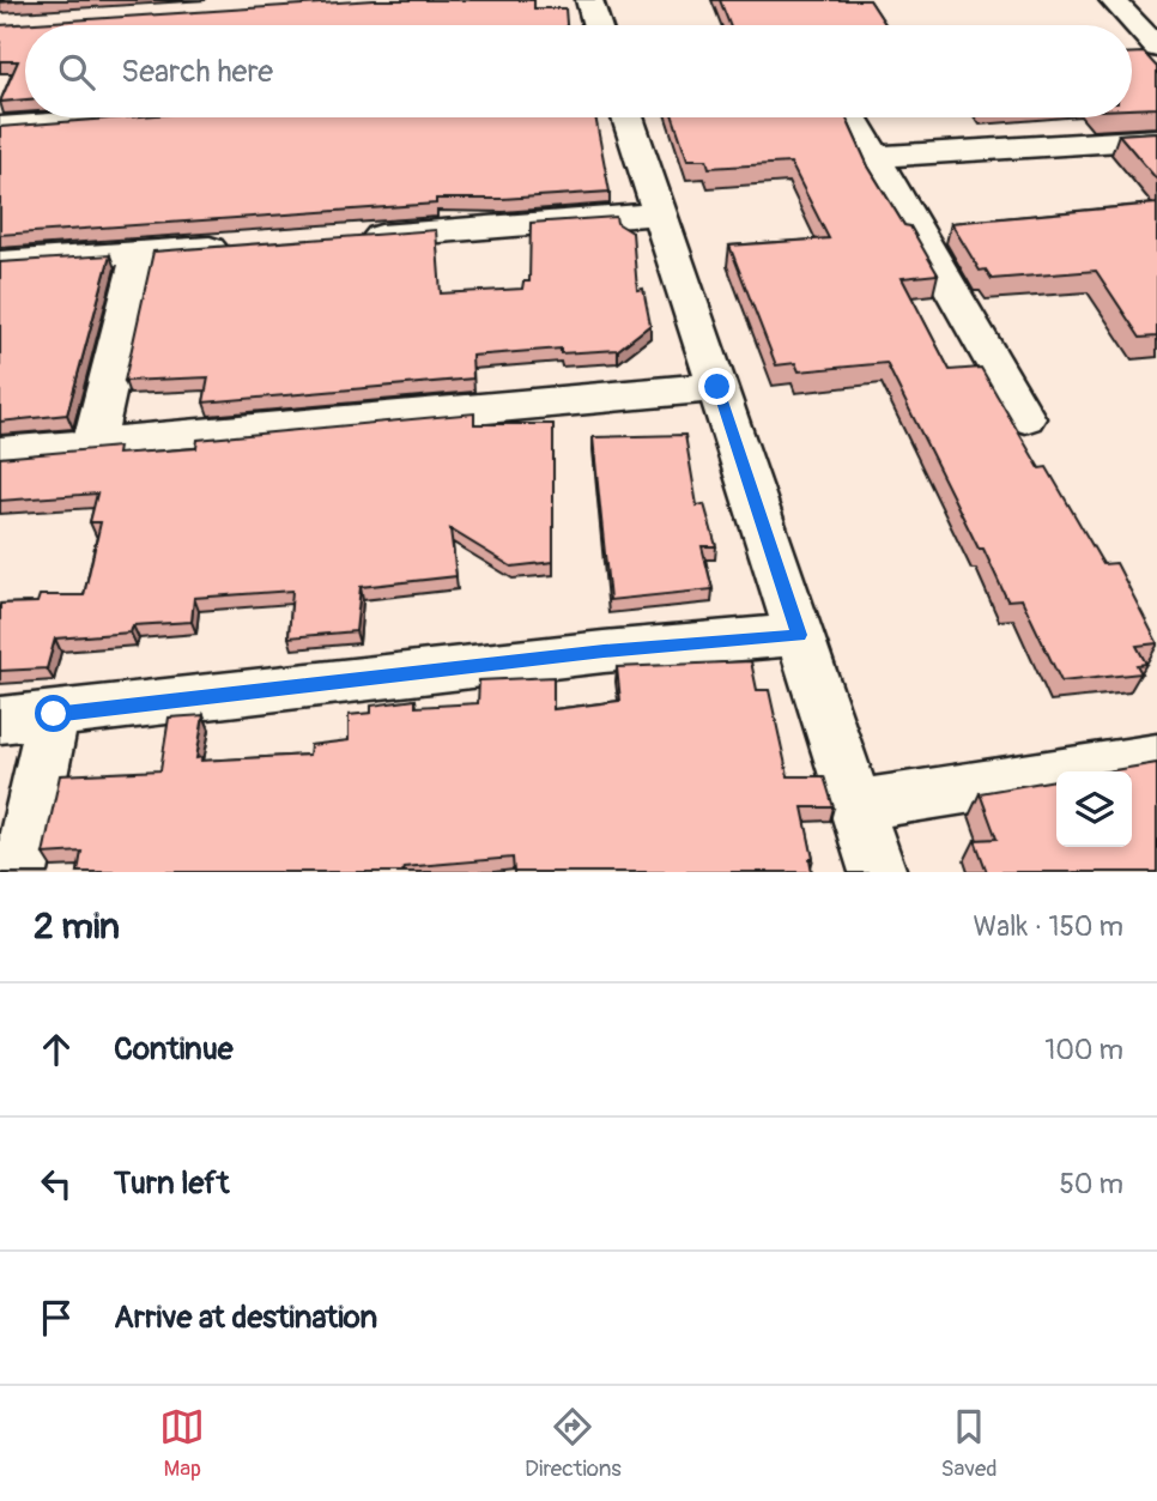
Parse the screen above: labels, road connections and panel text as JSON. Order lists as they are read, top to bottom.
{
  "page": {
    "search": "Search here",
    "heading": ["2 min", "Walk · 150 m"],
    "list": [
      ["Continue", "100 m"],
      ["Turn left", "50 m"],
      "Arrive at destination"
    ],
    "nav": ["Map", "Directions", "Saved"]
  }
}
